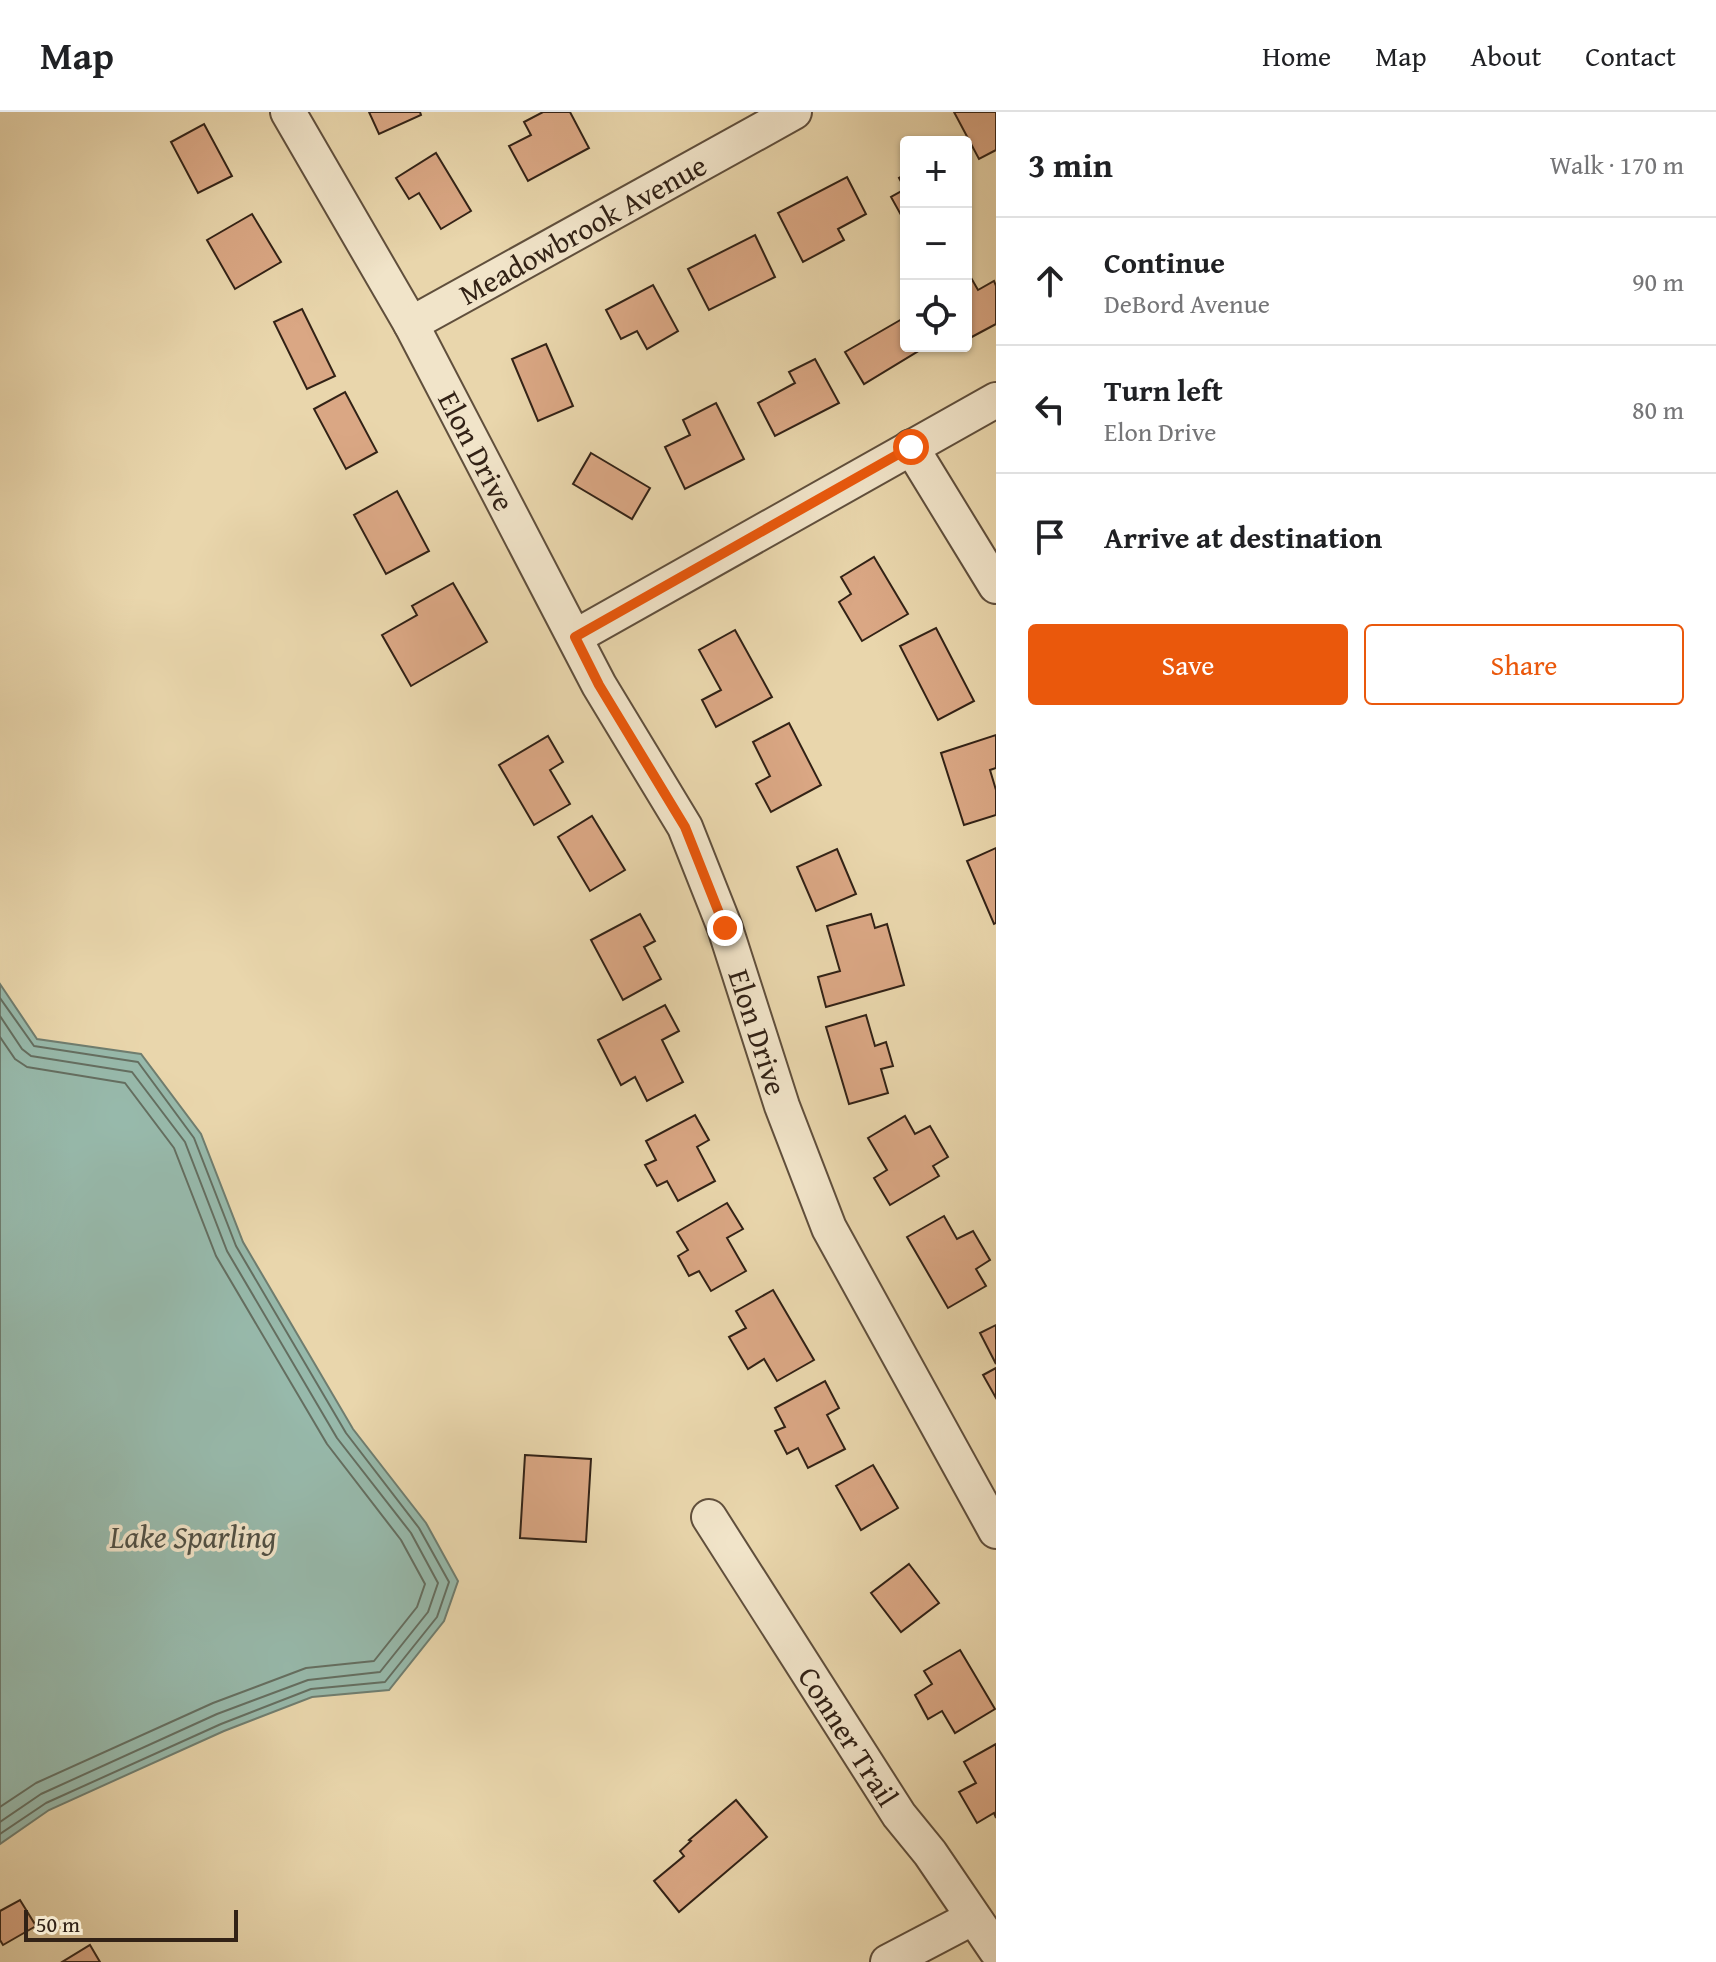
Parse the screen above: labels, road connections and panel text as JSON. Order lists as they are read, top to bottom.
{
  "streets": {
    "street": ["Meadowbrook Avenue", "Elon Drive", "Conner Trail"]
  },
  "crossings": [
    ["Meadowbrook Avenue", "Elon Drive"]
  ],
  "water": ["Lake Sparling"],
  "scale_bar": "50 m",
  "page": {
    "header": "Map",
    "nav": [
      "Home",
      "Map",
      "About",
      "Contact"
    ],
    "heading": ["3 min", "Walk · 170 m"],
    "map_buttons": ["+", "−"],
    "list": [
      ["Continue", "DeBord Avenue", "90 m"],
      ["Turn left", "Elon Drive", "80 m"],
      "Arrive at destination"
    ],
    "buttons": ["Save", "Share"],
    "scale": "50 m"
  }
}
